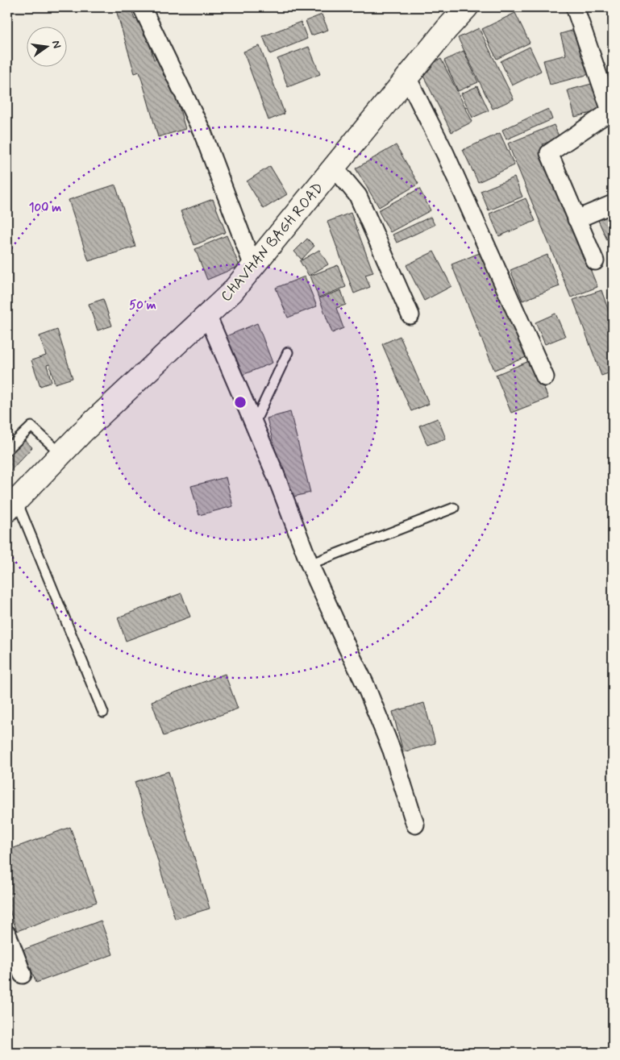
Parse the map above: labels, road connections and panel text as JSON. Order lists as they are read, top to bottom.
{
  "streets": {
    "street": ["CHAVHAN BAGH ROAD"]
  },
  "north": "right",
  "rings": ["100 m", "50 m"]
}
